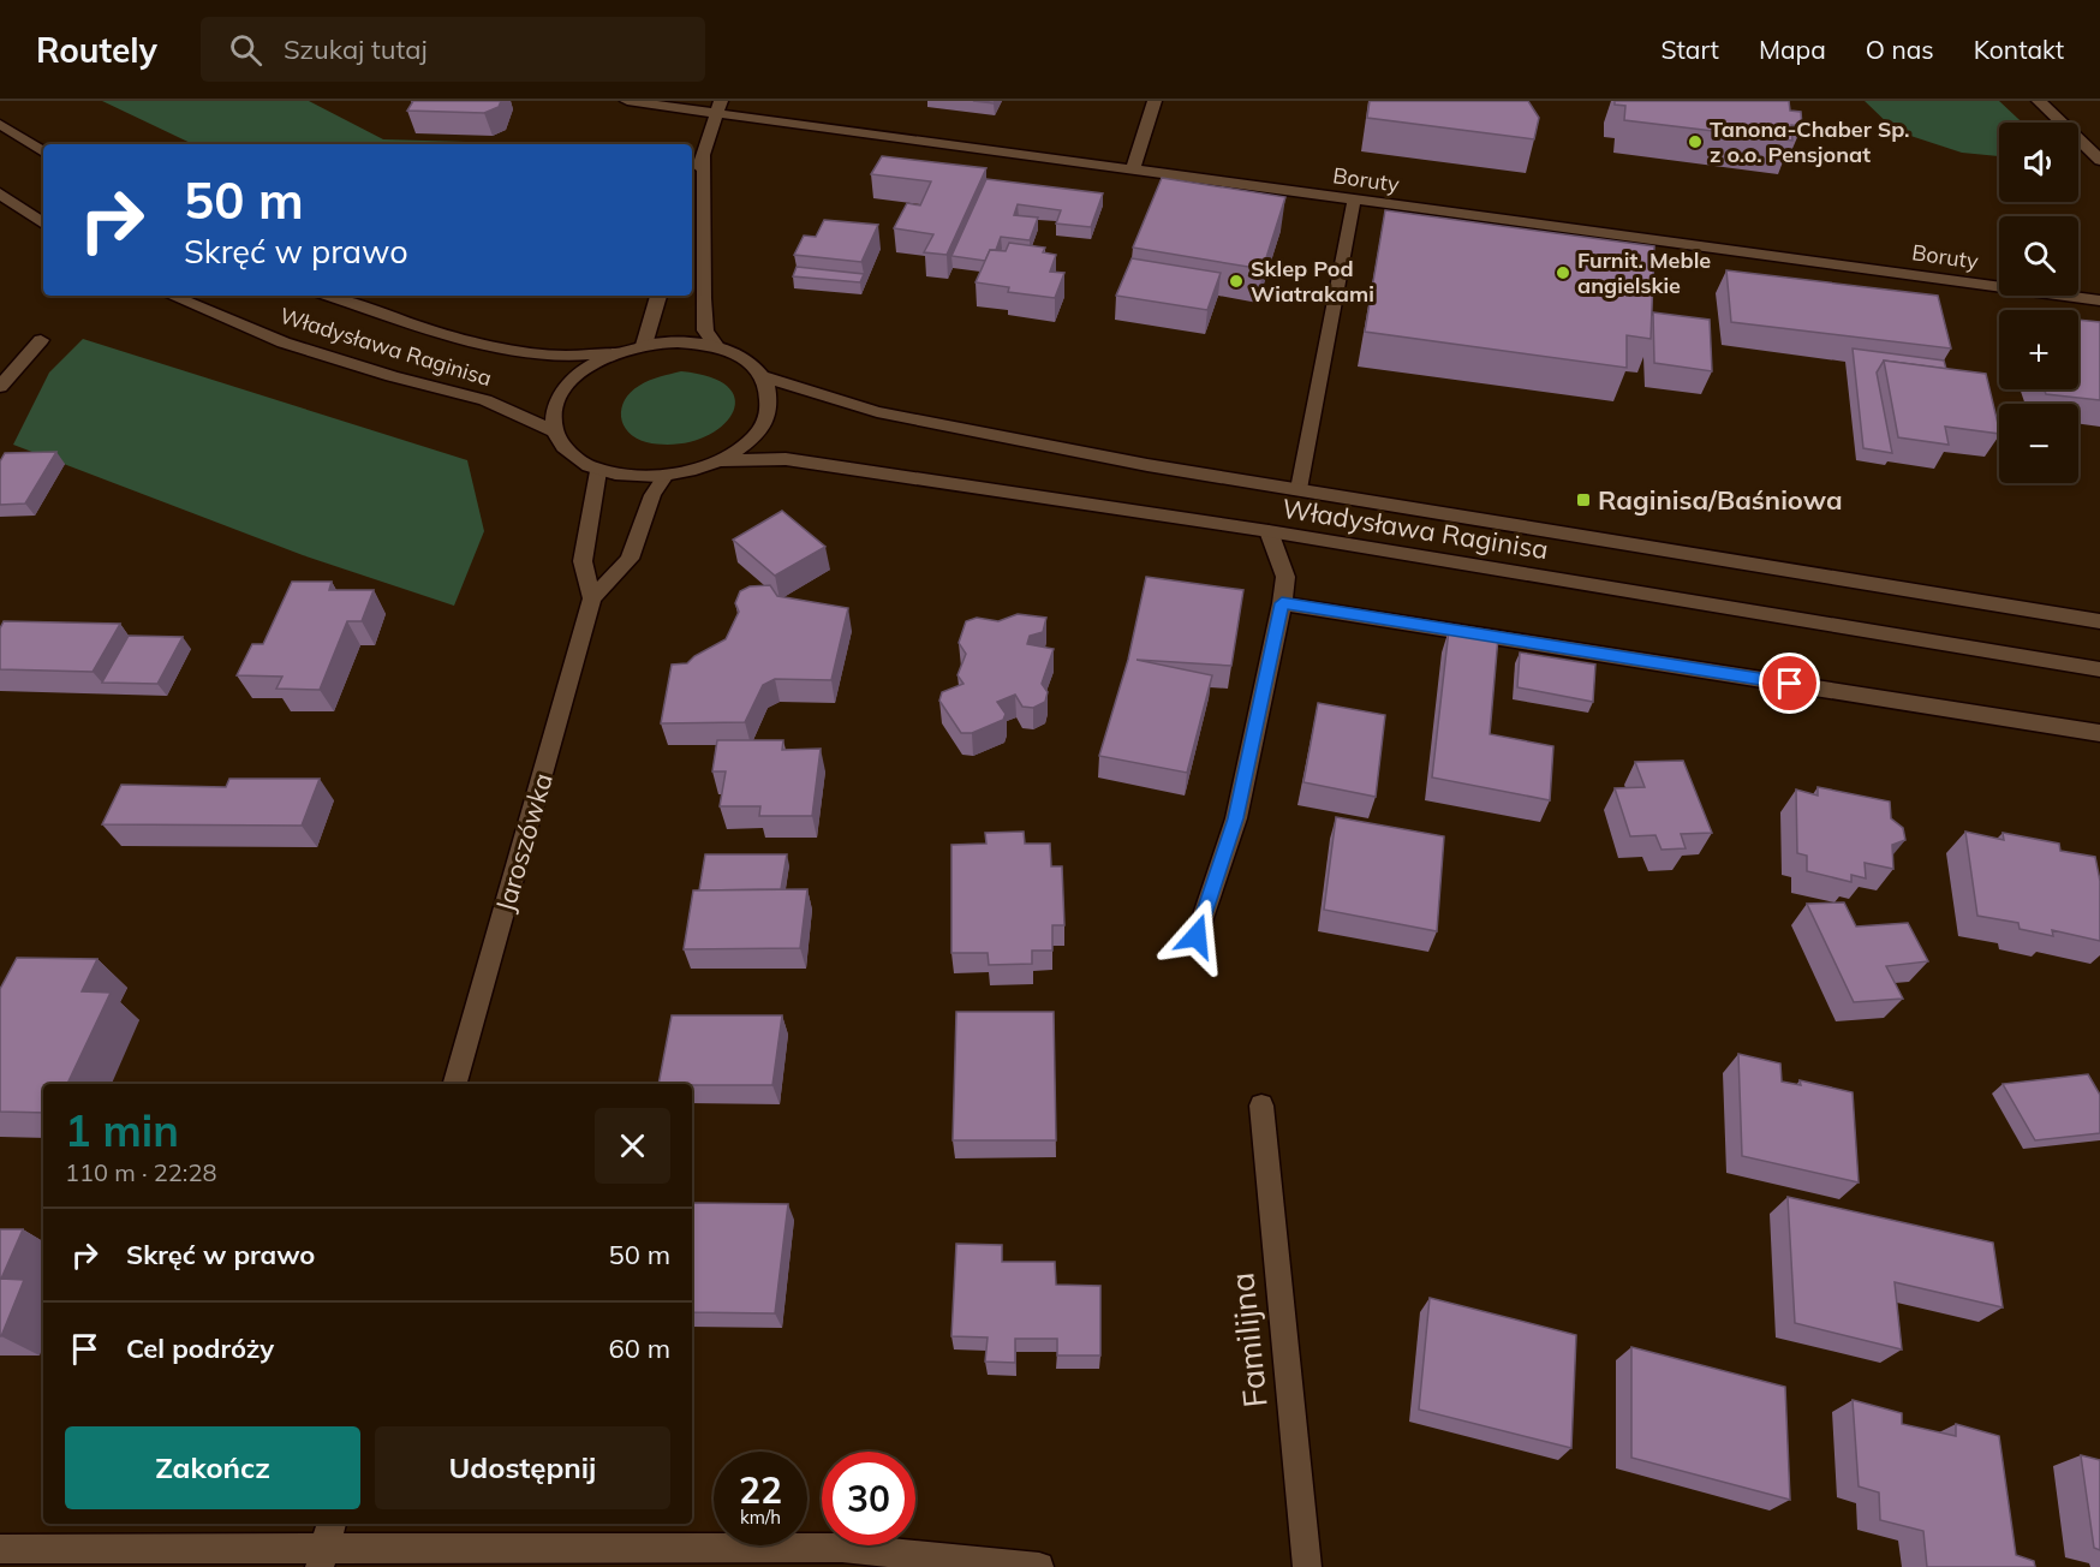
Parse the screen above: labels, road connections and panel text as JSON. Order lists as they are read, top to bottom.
{
  "streets": {
    "street": [
      "Boruty",
      "Władysława Raginisa",
      "Jaroszówka",
      "Familijna"
    ]
  },
  "crossings": [
    ["Władysława Raginisa", "Jaroszówka"]
  ],
  "places": {
    "other": ["Tanona-Chaber Sp. z o.o. Pensjonat", "Furnit. Meble angielskie", "Sklep Pod Wiatrakami"],
    "transit": ["Raginisa/Baśniowa"]
  },
  "page": {
    "header": "Routely",
    "search": "Szukaj tutaj",
    "nav": [
      "Start",
      "Mapa",
      "O nas",
      "Kontakt"
    ],
    "map_buttons": ["+", "−"],
    "turn": ["50 m", "Skręć w prawo"],
    "heading": ["1 min", "110 m · 22:28"],
    "list": [
      {
        "name": "Skręć w prawo",
        "value": "50 m"
      },
      {
        "name": "Cel podróży",
        "value": "60 m"
      }
    ],
    "buttons": ["Zakończ", "Udostępnij"],
    "speed": "22 km/h",
    "limit": "30"
  }
}
